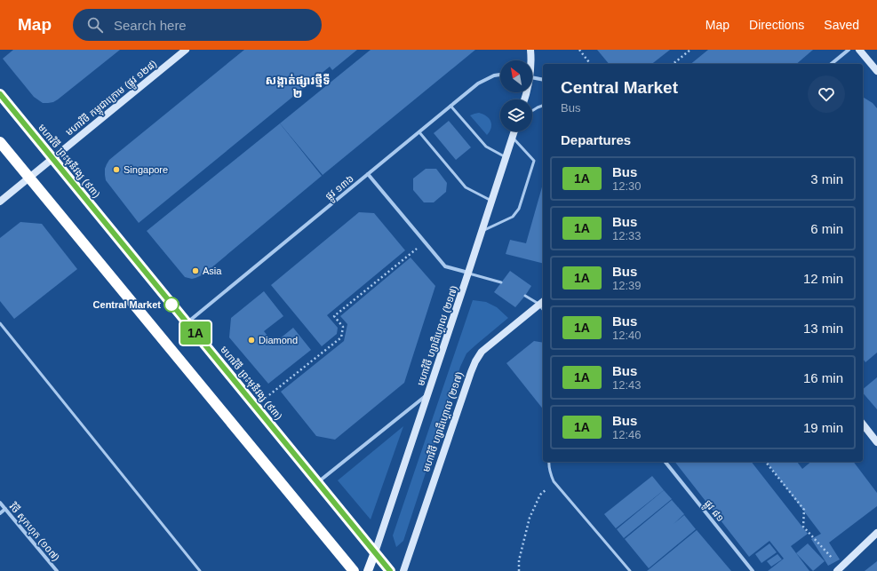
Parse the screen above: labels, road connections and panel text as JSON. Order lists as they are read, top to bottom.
{
  "streets": {
    "highway": ["មហាវិថី ព្រះមុនីវង្ស (៩៣)"],
    "street": [
      "មហាវិថី កម្ពុជាក្រោម (ផ្លូវ ១២៨)",
      "ផ្លូវ ១៣៦",
      "មហាវិថី ហ្សាដឺហ្គោល (២១៧)",
      "មហាវិថី ហ្សាដឹហ្គោល (២១៧)",
      "ផ្លូវ ៨១",
      "វិថី សុកហុក (១០៧)"
    ]
  },
  "crossings": [
    ["មហាវិថី កម្ពុជាក្រោម (ផ្លូវ ១២៨)", "មហាវិថី ព្រះមុនីវង្ស (៩៣)"],
    ["មហាវិថី ព្រះមុនីវង្ស (៩៣)", "ផ្លូវ ១៣៦"],
    ["មហាវិថី ព្រះមុនីវង្ស (៩៣)", "មហាវិថី ហ្សាដឺហ្គោល (២១៧)"]
  ],
  "districts": ["សង្កាត់ផ្សារថ្មីទី ២"],
  "places": [
    "Singapore",
    "Asia",
    "Central Market",
    "Diamond"
  ],
  "lines": ["bus line 1A"],
  "north": "top left",
  "page": {
    "header": "Map",
    "search": "Search here",
    "nav": ["Map", "Directions", "Saved"],
    "on_map": "1A",
    "heading": [
      ["Central Market", "Bus"],
      "Departures"
    ],
    "list": [
      {
        "mark": "1A",
        "name": "Bus",
        "note": "12:30",
        "value": "3 min"
      },
      {
        "mark": "1A",
        "name": "Bus",
        "note": "12:33",
        "value": "6 min"
      },
      {
        "mark": "1A",
        "name": "Bus",
        "note": "12:39",
        "value": "12 min"
      },
      {
        "mark": "1A",
        "name": "Bus",
        "note": "12:40",
        "value": "13 min"
      },
      {
        "mark": "1A",
        "name": "Bus",
        "note": "12:43",
        "value": "16 min"
      },
      {
        "mark": "1A",
        "name": "Bus",
        "note": "12:46",
        "value": "19 min"
      }
    ]
  }
}
